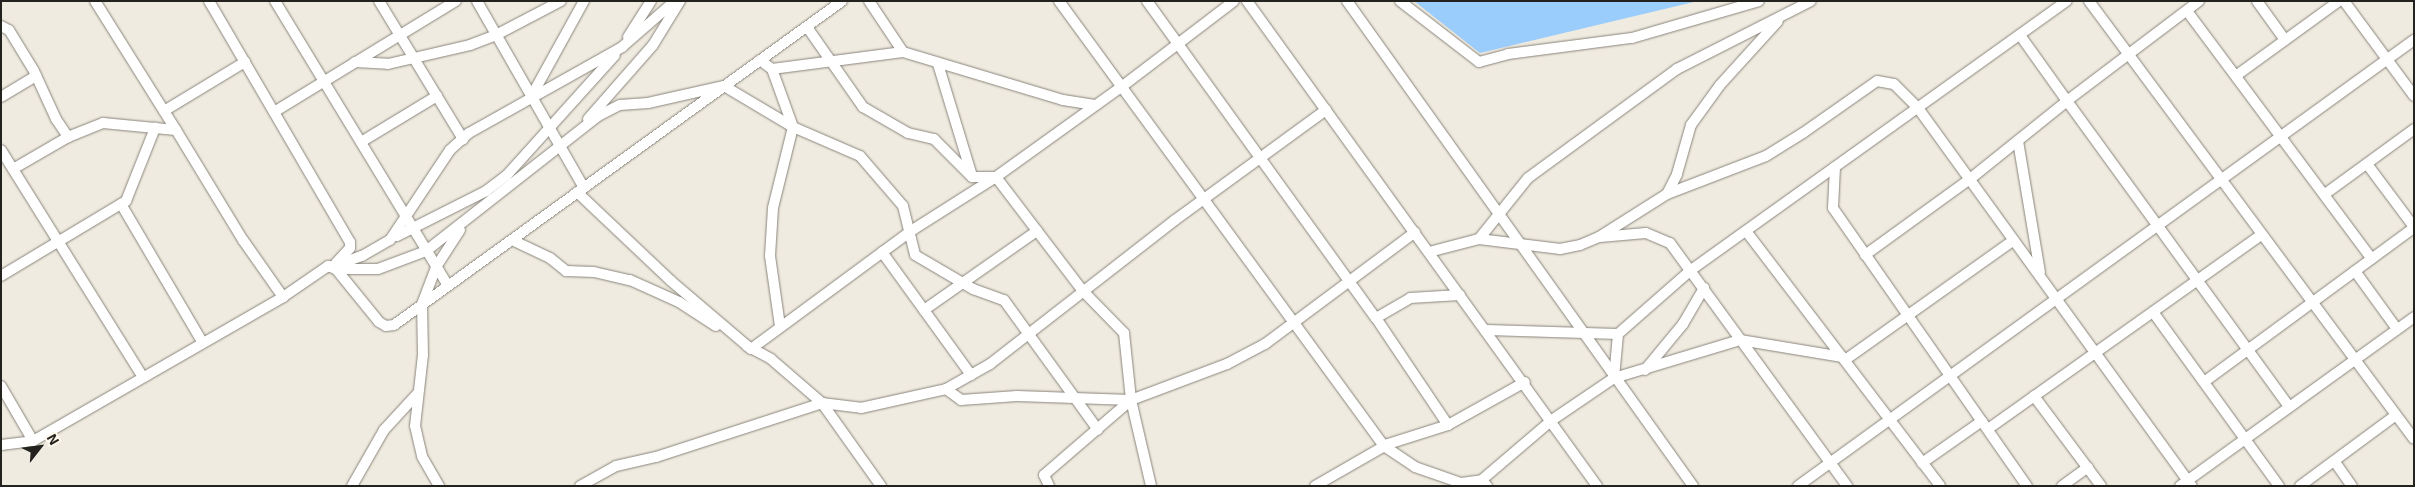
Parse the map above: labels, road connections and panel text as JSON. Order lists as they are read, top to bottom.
{
  "north": "top right"
}
